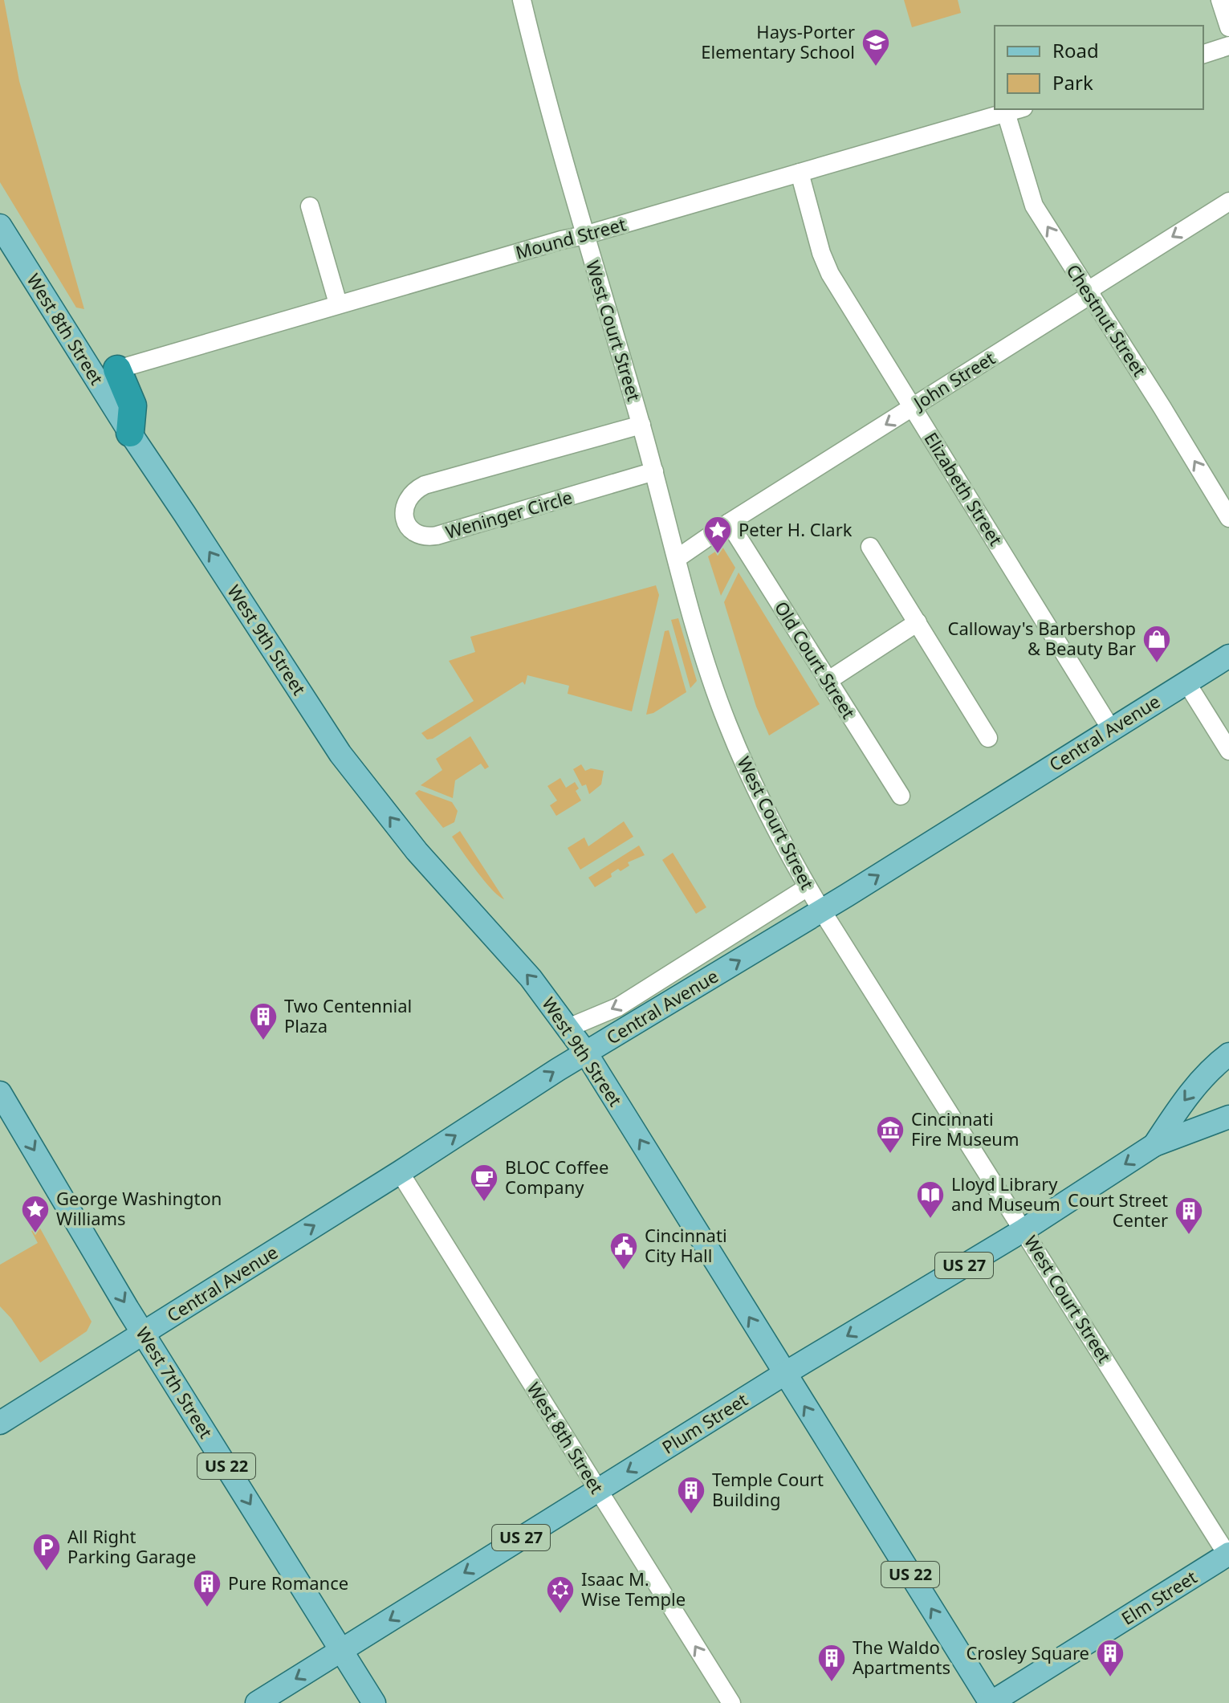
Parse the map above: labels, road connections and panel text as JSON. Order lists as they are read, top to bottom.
{
  "streets": {
    "main road": [
      "West 8th Street",
      "West 9th Street",
      "Central Avenue",
      "US 27",
      "West 7th Street",
      "Plum Street",
      "US 22",
      "Elm Street"
    ],
    "street": [
      "Mound Street",
      "Chestnut Street",
      "West Court Street",
      "John Street",
      "Elizabeth Street",
      "Weninger Circle",
      "Old Court Street"
    ]
  },
  "crossings": [
    ["Mound Street", "Chestnut Street"],
    ["Mound Street", "West Court Street"],
    ["Mound Street", "Elizabeth Street"],
    ["Chestnut Street", "John Street"],
    ["West 8th Street", "West 9th Street"],
    ["West 8th Street", "Central Avenue"],
    ["West 8th Street", "Plum Street"],
    ["West Court Street", "John Street"],
    ["West Court Street", "Weninger Circle"],
    ["West Court Street", "Central Avenue"],
    ["West Court Street", "Plum Street"],
    ["West Court Street", "Elm Street"],
    ["John Street", "Elizabeth Street"],
    ["John Street", "Old Court Street"],
    ["Elizabeth Street", "Central Avenue"],
    ["West 9th Street", "Central Avenue"],
    ["West 9th Street", "Plum Street"],
    ["West 9th Street", "Elm Street"],
    ["Central Avenue", "West 7th Street"],
    ["US 27", "Plum Street"],
    ["West 7th Street", "Plum Street"]
  ],
  "one_way": [
    "Chestnut Street",
    "John Street",
    "West 9th Street",
    "West 7th Street",
    "Plum Street"
  ],
  "places": {
    "school or university": ["Hays-Porter Elementary School"],
    "place": ["Peter H. Clark", "George Washington Williams"],
    "shop": ["Calloway's Barbershop & Beauty Bar"],
    "building": [
      "Two Centennial Plaza",
      "Court Street Center",
      "Temple Court Building",
      "Pure Romance",
      "Crosley Square",
      "The Waldo Apartments"
    ],
    "museum": ["Cincinnati Fire Museum"],
    "cafe": ["BLOC Coffee Company"],
    "library": ["Lloyd Library and Museum"],
    "public building": ["Cincinnati City Hall"],
    "parking": ["All Right Parking Garage"],
    "synagogue": ["Isaac M. Wise Temple"]
  },
  "legend": ["Road", "Park"]
}
